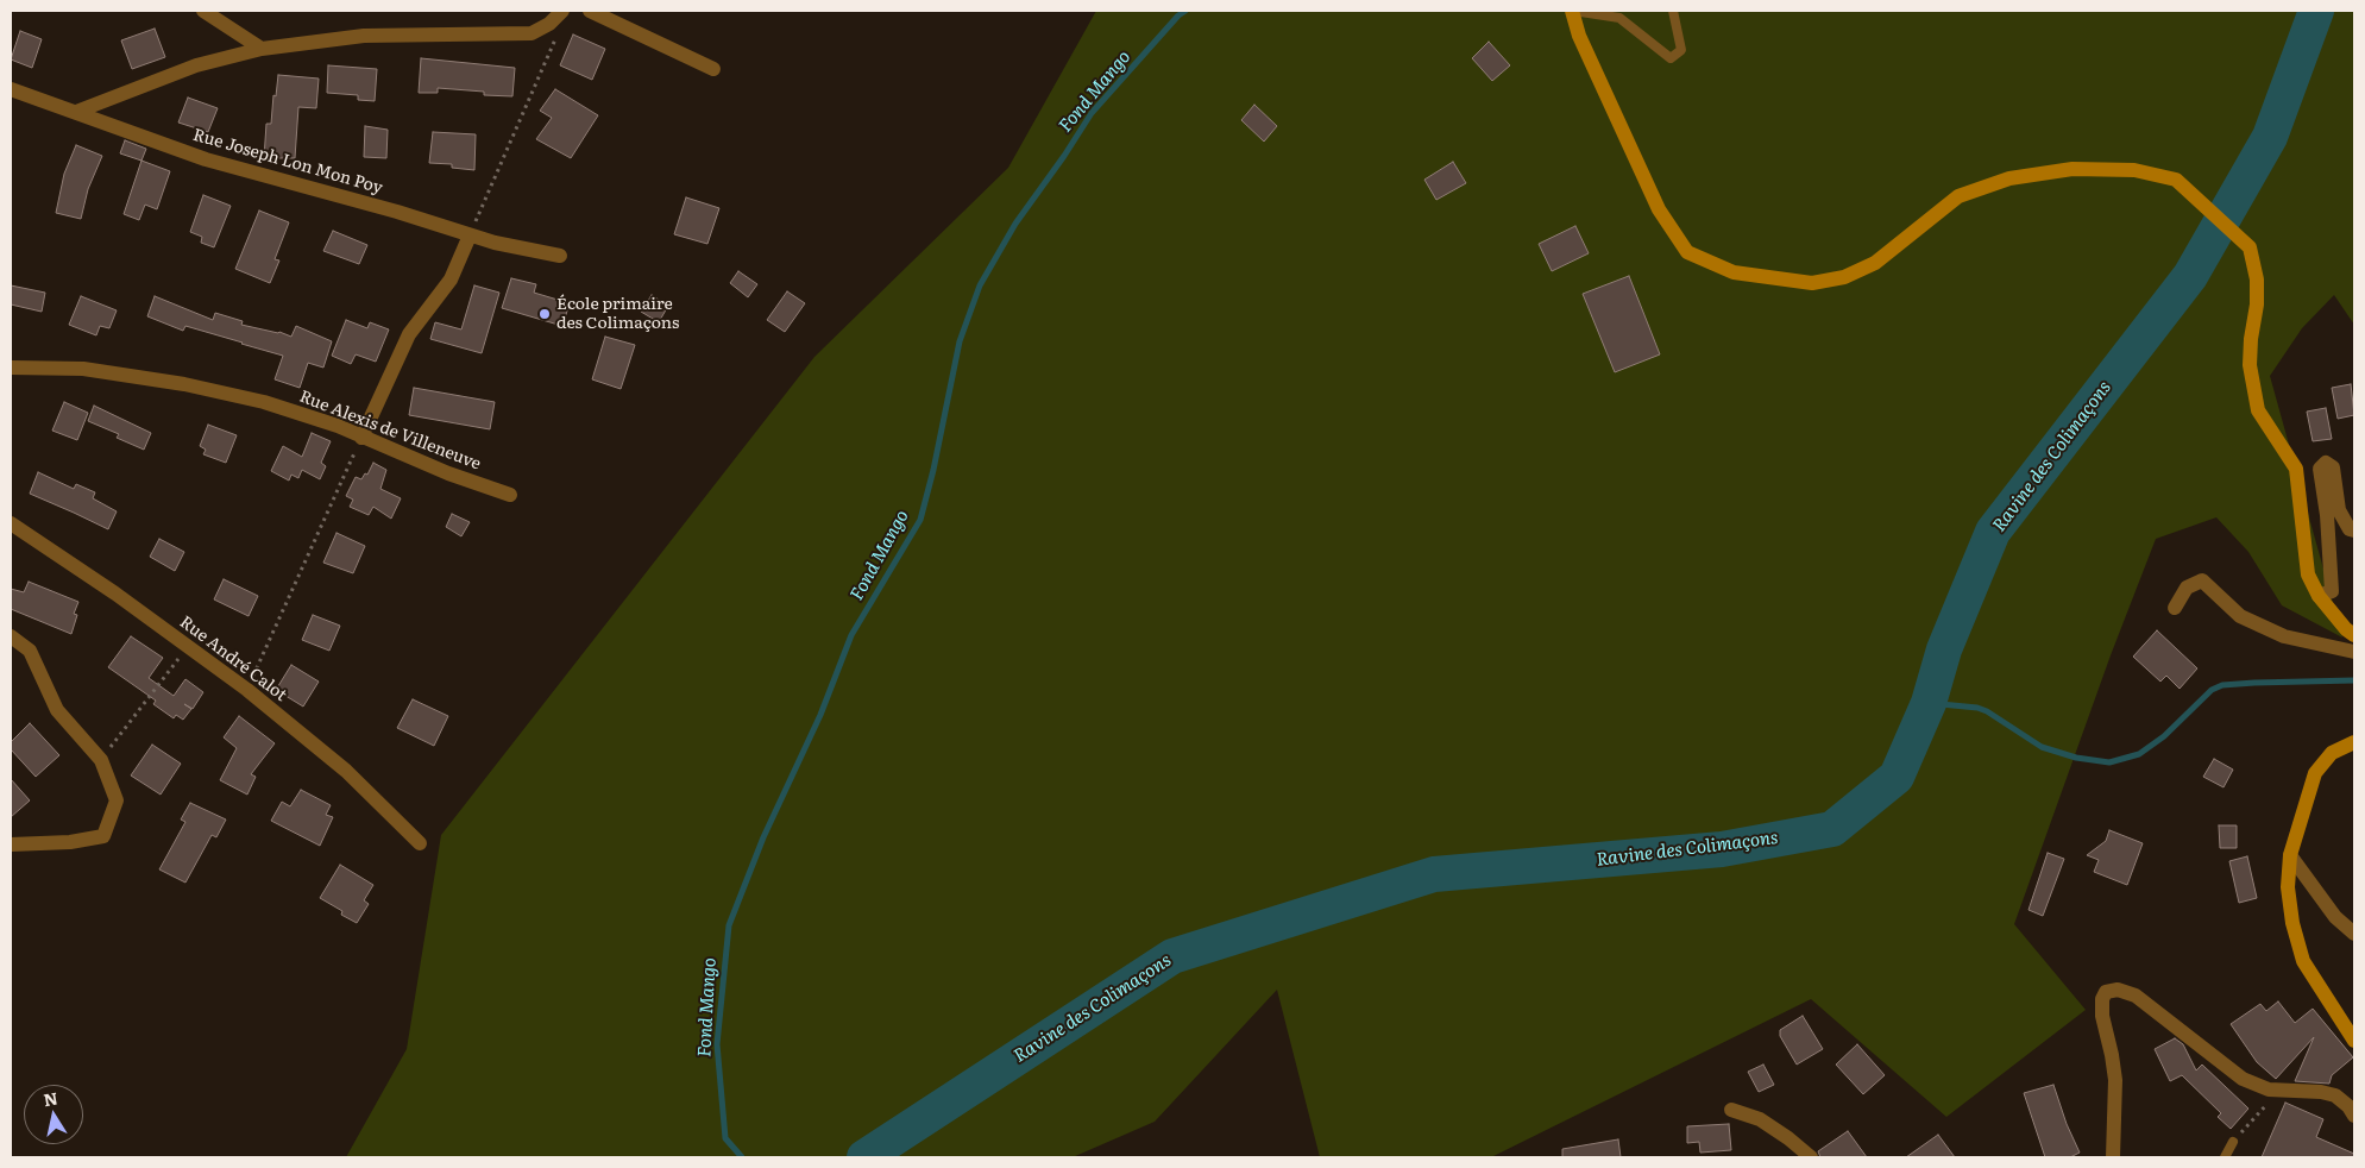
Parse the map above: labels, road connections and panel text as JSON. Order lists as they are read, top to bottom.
{
  "streets": {
    "street": ["Rue Joseph Lon Mon Poy", "Rue Alexis de Villeneuve", "Rue André Calot"]
  },
  "water": ["Fond Mango", "Ravine des Colimaçons"],
  "places": ["École primaire des Colimaçons"],
  "north": "top"
}
